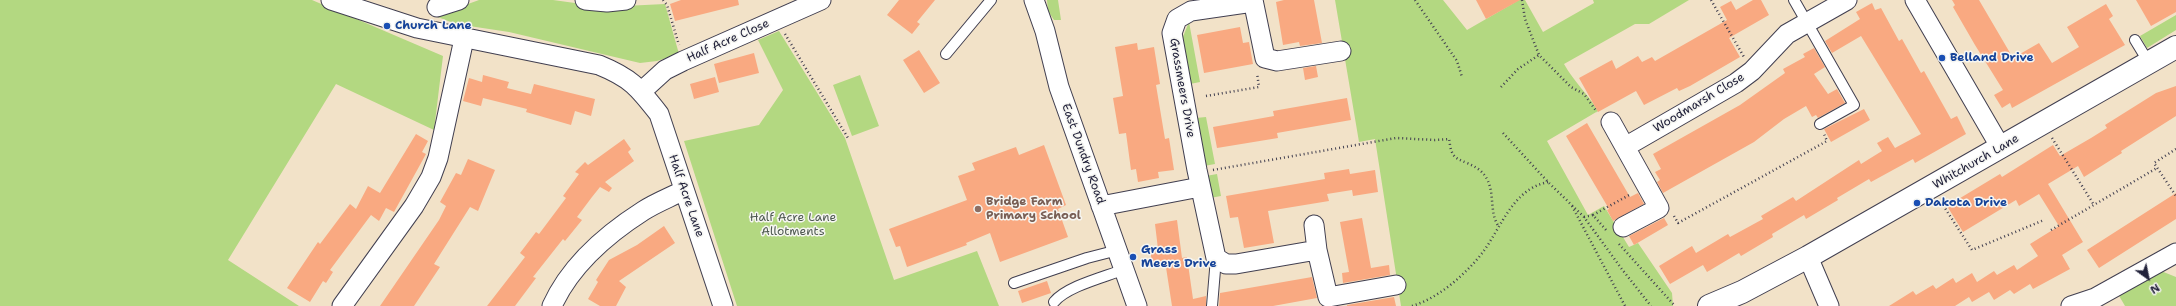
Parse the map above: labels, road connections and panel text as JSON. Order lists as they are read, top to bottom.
{
  "streets": {
    "street": [
      "Half Acre Close",
      "Grassmeers Drive",
      "Woodmarsh Close",
      "East Dundry Road",
      "Whitchurch Lane",
      "Half Acre Lane"
    ]
  },
  "crossings": [
    ["Half Acre Close", "Half Acre Lane"]
  ],
  "parks": ["Half Acre Lane Allotments"],
  "places": [
    "Church Lane",
    "Belland Drive",
    "Dakota Drive",
    "Bridge Farm Primary School",
    "Grass Meers Drive"
  ],
  "north": "bottom right"
}
